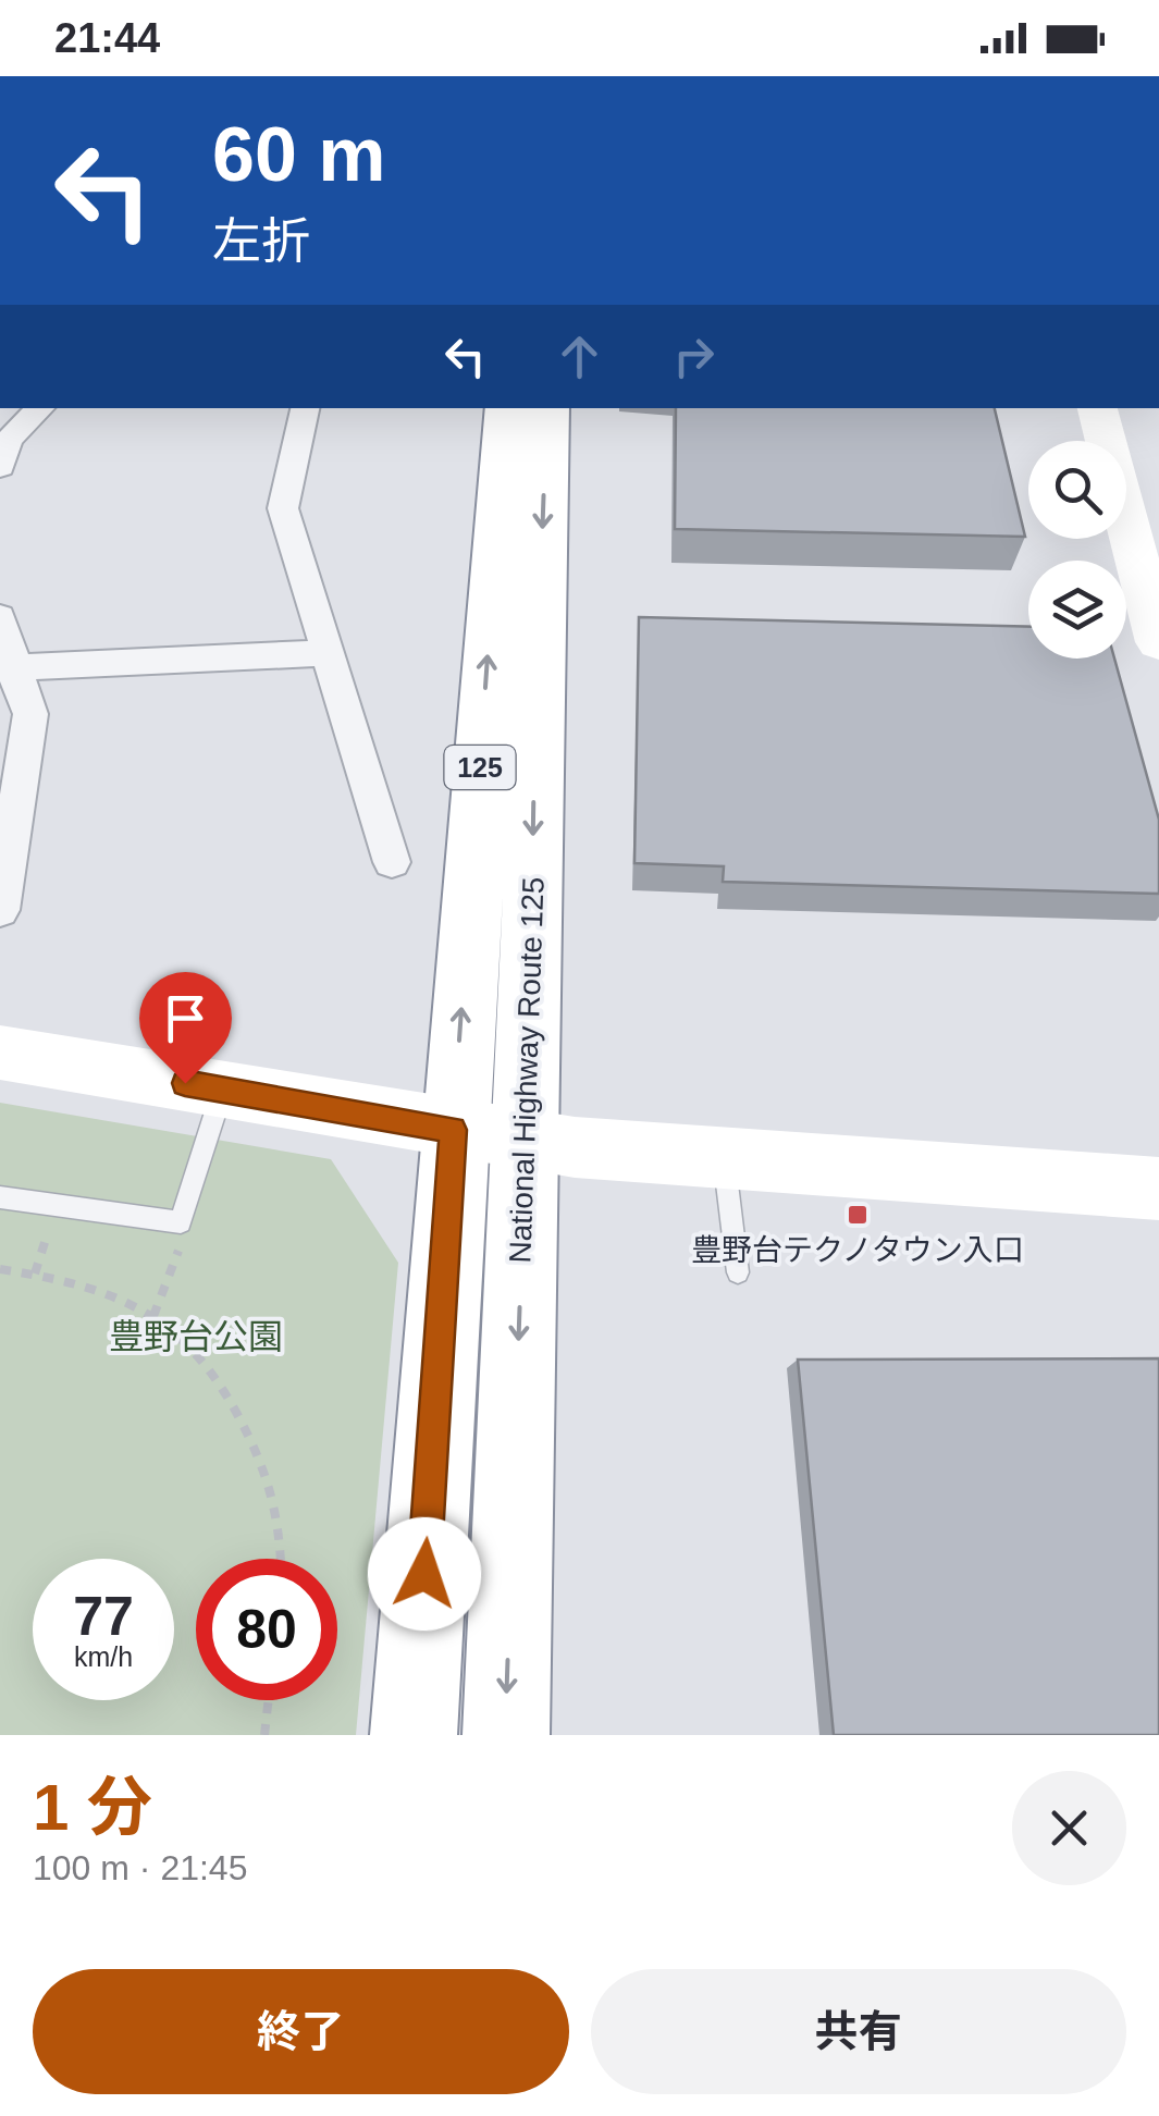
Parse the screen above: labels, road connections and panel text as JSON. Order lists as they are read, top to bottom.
{
  "streets": {
    "highway": ["125", "National Highway Route 125"]
  },
  "parks": ["豊野台公園"],
  "places": {
    "transit": ["豊野台テクノタウン入口"]
  },
  "page": {
    "status": "21:44",
    "turn": ["60 m", "左折"],
    "speed": "77 km/h",
    "limit": "80",
    "heading": ["1 分", "100 m · 21:45"],
    "buttons": ["終了", "共有"]
  }
}
